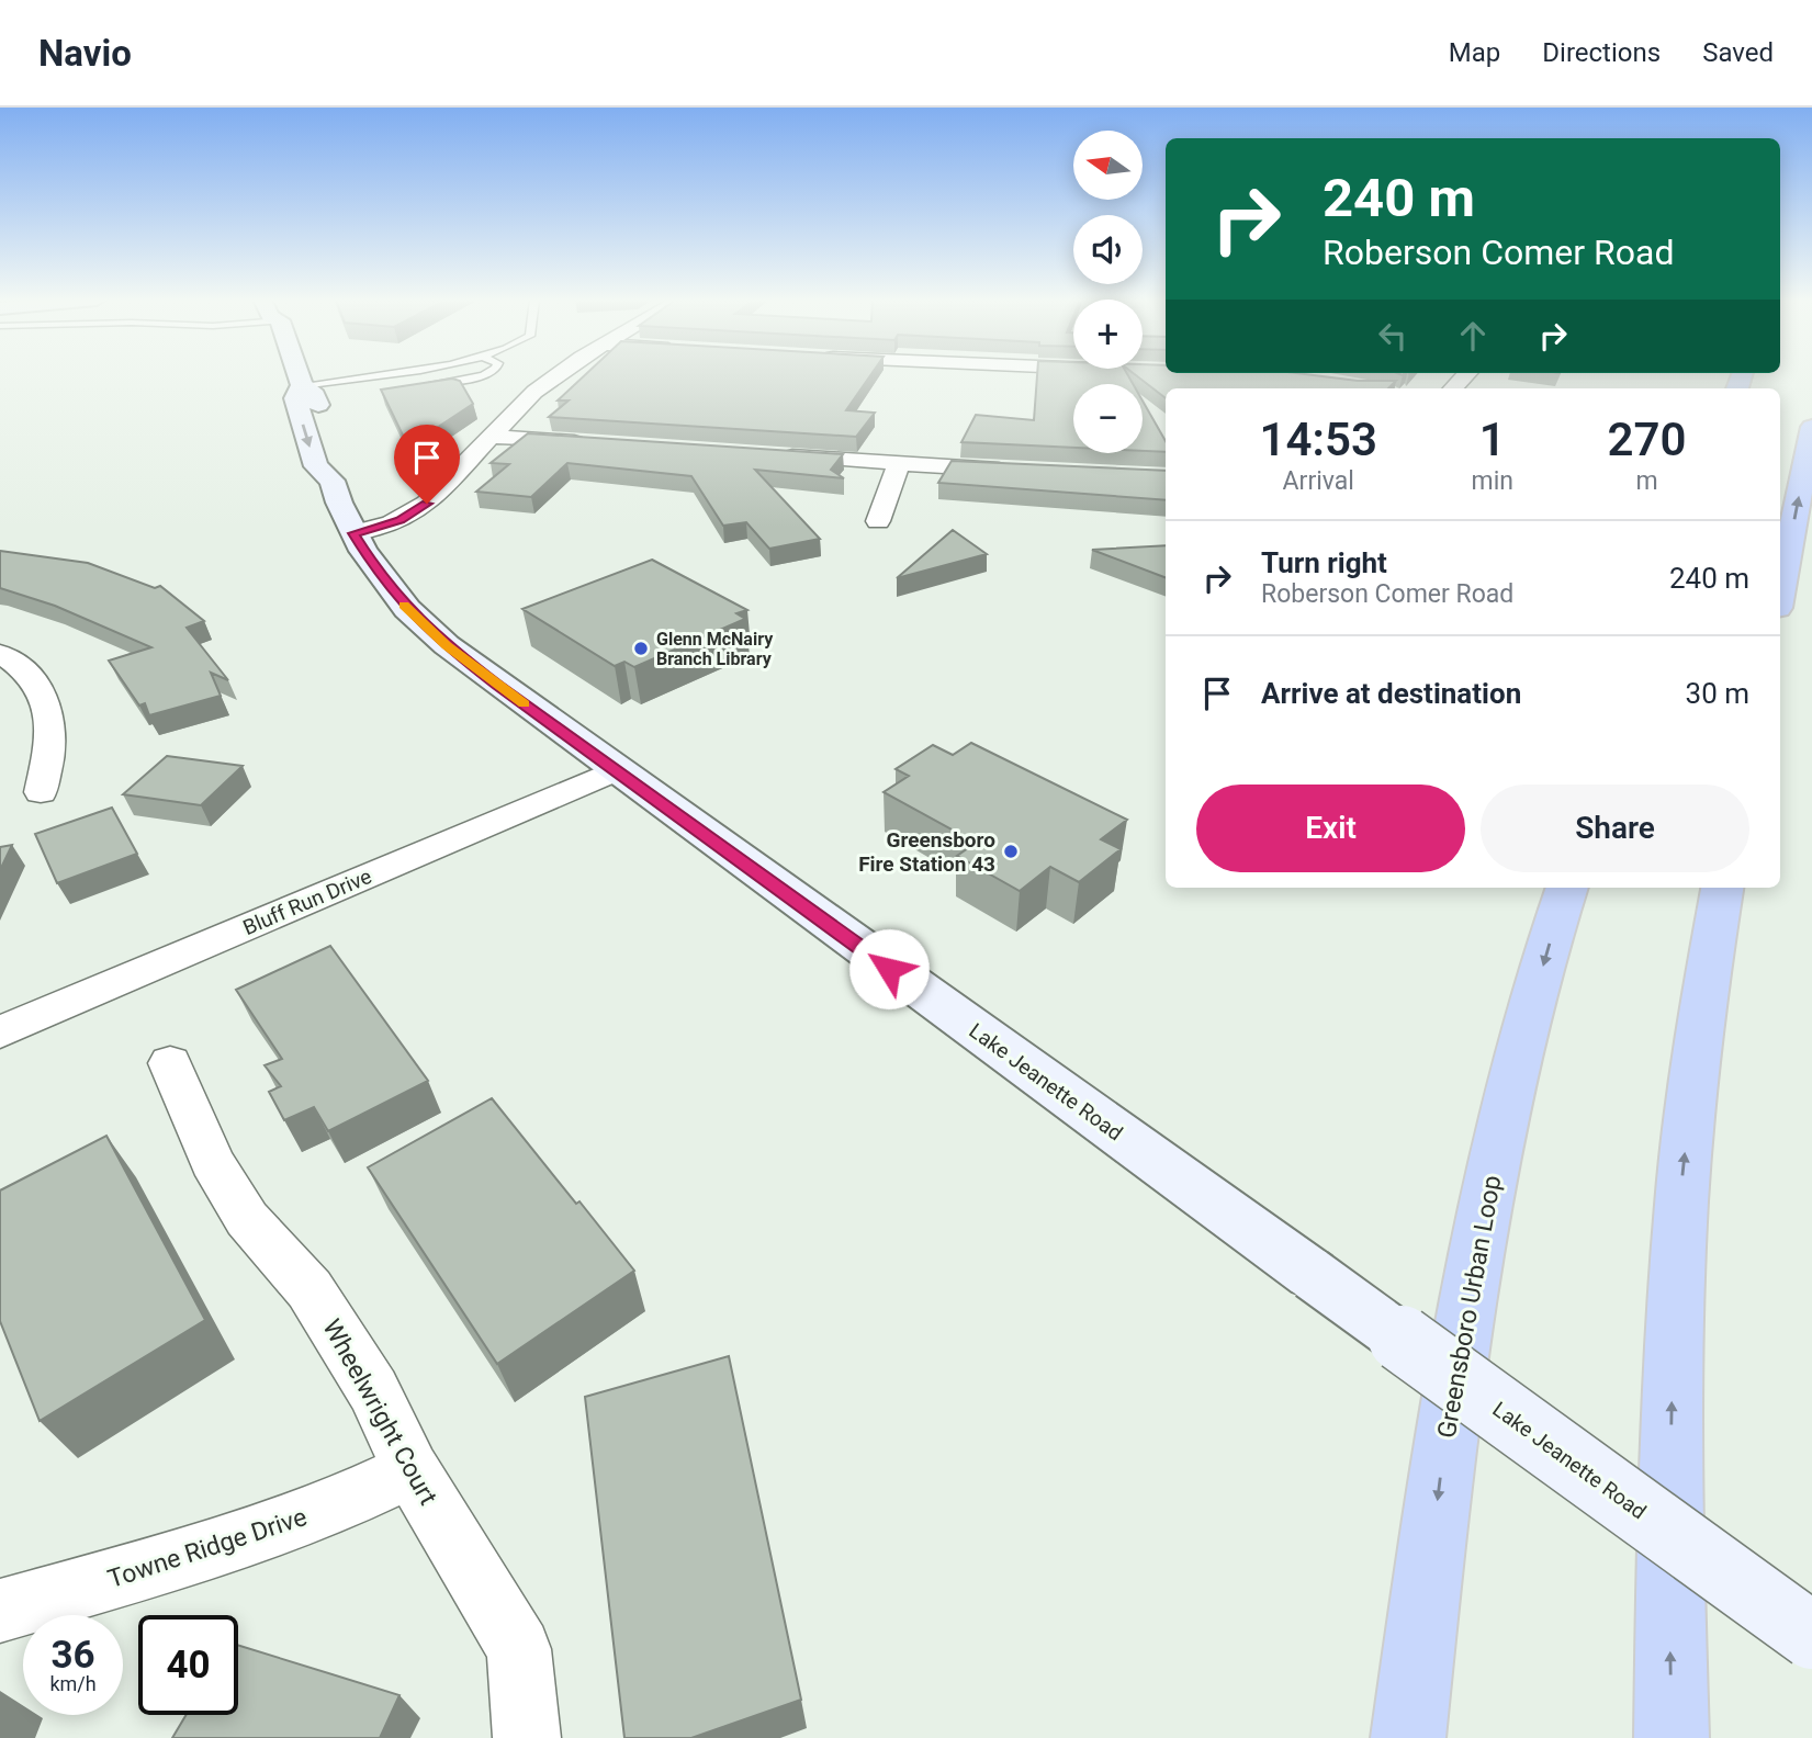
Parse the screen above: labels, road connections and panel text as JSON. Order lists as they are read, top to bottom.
{
  "streets": {
    "highway": ["Greensboro Urban Loop"],
    "street": [
      "Bluff Run Drive",
      "Lake Jeanette Road",
      "Wheelwright Court",
      "Towne Ridge Drive"
    ]
  },
  "crossings": [
    ["Bluff Run Drive", "Lake Jeanette Road"],
    ["Wheelwright Court", "Towne Ridge Drive"]
  ],
  "places": ["Glenn McNairy Branch Library", "Greensboro Fire Station 43"],
  "north": "left",
  "page": {
    "header": "Navio",
    "nav": ["Map", "Directions", "Saved"],
    "map_buttons": ["+", "−"],
    "turn": ["240 m", "Roberson Comer Road"],
    "eta": [
      "14:53",
      "Arrival",
      "1",
      "min",
      "270",
      "m"
    ],
    "list": [
      {
        "name": "Turn right",
        "note": "Roberson Comer Road",
        "value": "240 m"
      },
      {
        "name": "Arrive at destination",
        "value": "30 m"
      }
    ],
    "buttons": ["Exit", "Share"],
    "speed": "36 km/h",
    "limit": "40"
  }
}
